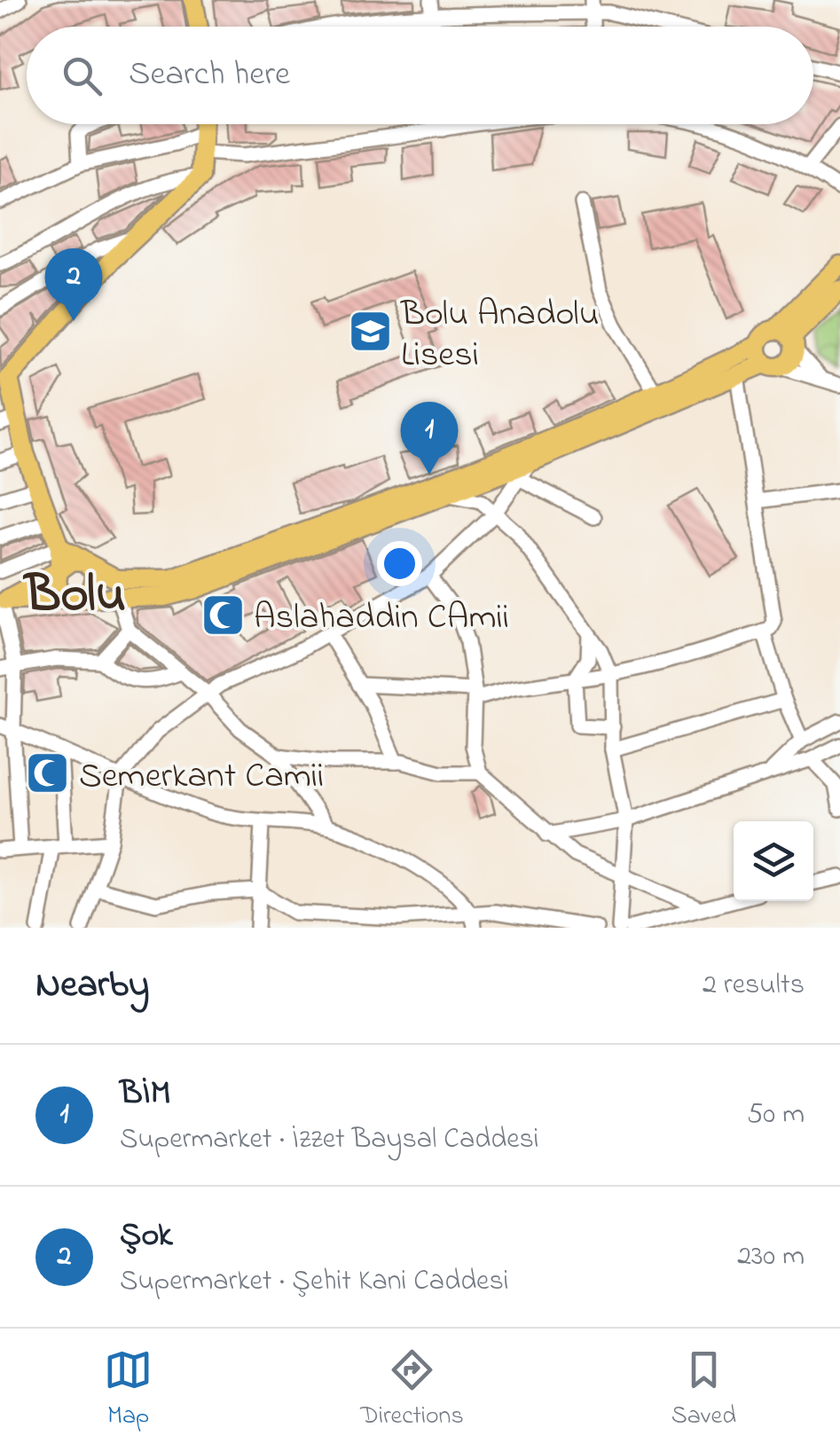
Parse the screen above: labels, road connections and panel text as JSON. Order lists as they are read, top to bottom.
{
  "districts": ["Bolu"],
  "places": {
    "school or university": ["Bolu Anadolu Lisesi"],
    "mosque": ["Aslahaddin CAmii", "Semerkant Camii"]
  },
  "page": {
    "search": "Search here",
    "pins": ["2", "1"],
    "heading": ["Nearby", "2 results"],
    "list": [
      {
        "mark": "1",
        "name": "BİM",
        "note": "Supermarket · İzzet Baysal Caddesi",
        "value": "50 m"
      },
      {
        "mark": "2",
        "name": "Şok",
        "note": "Supermarket · Şehit Kani Caddesi",
        "value": "230 m"
      }
    ],
    "nav": ["Map", "Directions", "Saved"]
  }
}
